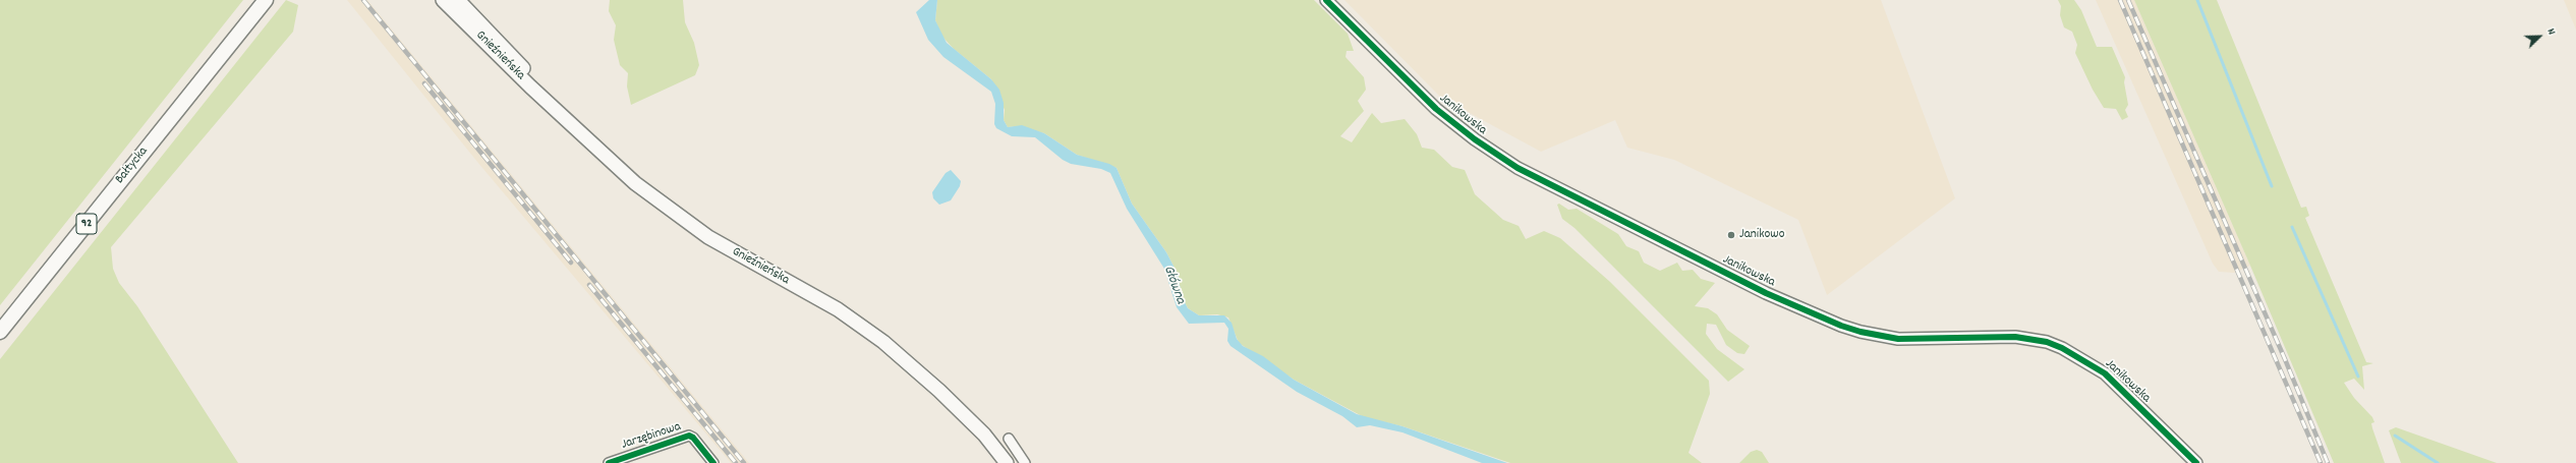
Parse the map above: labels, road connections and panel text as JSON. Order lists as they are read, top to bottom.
{
  "streets": {
    "main road": ["Gnieźnieńska", "Bałtycka", "92"],
    "street": ["Janikowska", "Jarzębinowa"]
  },
  "water": ["Główna"],
  "places": ["Janikowo"],
  "north": "top right"
}
